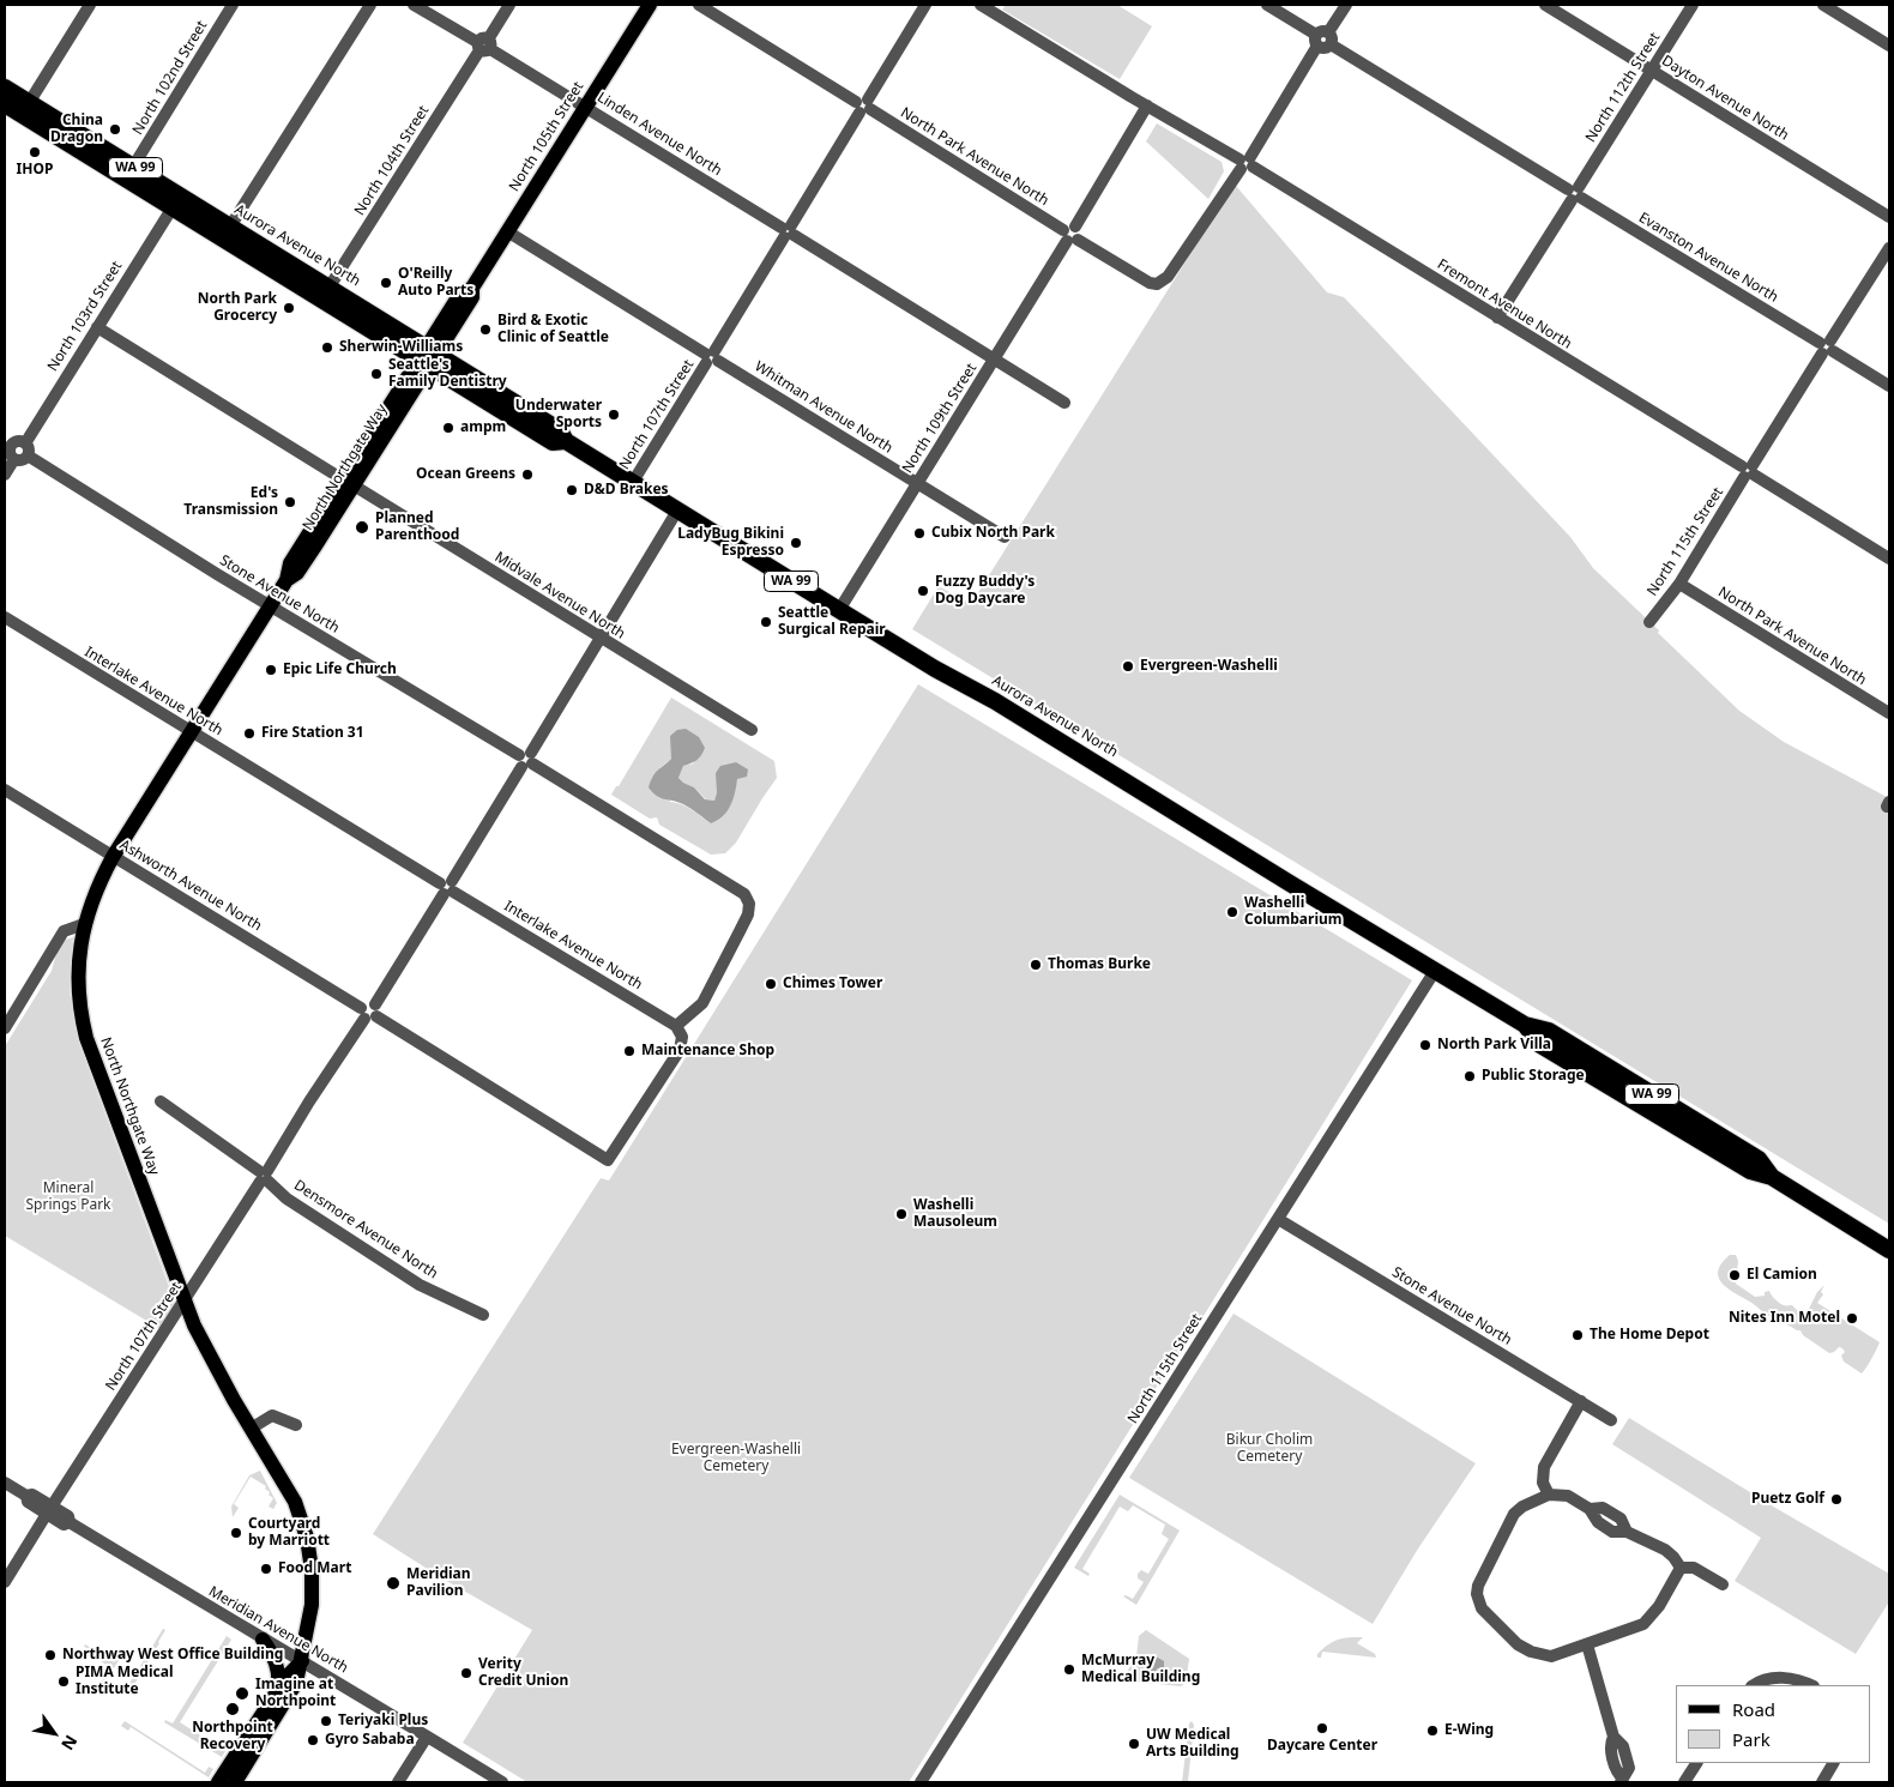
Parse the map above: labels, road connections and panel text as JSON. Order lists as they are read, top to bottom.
{
  "streets": {
    "highway": ["WA 99", "Aurora Avenue North"],
    "main road": ["North 105th Street", "North Northgate Way"],
    "street": [
      "North 102nd Street",
      "North 112th Street",
      "Dayton Avenue North",
      "Linden Avenue North",
      "North Park Avenue North",
      "North 104th Street",
      "Evanston Avenue North",
      "Fremont Avenue North",
      "North 103rd Street",
      "Whitman Avenue North",
      "North 107th Street",
      "North 109th Street",
      "North 115th Street",
      "Stone Avenue North",
      "Midvale Avenue North",
      "Interlake Avenue North",
      "Ashworth Avenue North",
      "Densmore Avenue North",
      "Meridian Avenue North"
    ]
  },
  "crossings": [
    ["North 102nd Street", "Aurora Avenue North"],
    ["North 112th Street", "Dayton Avenue North"],
    ["North 112th Street", "Evanston Avenue North"],
    ["North 112th Street", "Fremont Avenue North"],
    ["Linden Avenue North", "North 105th Street"],
    ["Linden Avenue North", "North 104th Street"],
    ["Linden Avenue North", "North 107th Street"],
    ["Linden Avenue North", "North 109th Street"],
    ["North 105th Street", "Aurora Avenue North"],
    ["North 105th Street", "Whitman Avenue North"],
    ["North 105th Street", "North Northgate Way"],
    ["North Park Avenue North", "Fremont Avenue North"],
    ["North Park Avenue North", "North 107th Street"],
    ["North Park Avenue North", "North 109th Street"],
    ["North Park Avenue North", "North 115th Street"],
    ["North 104th Street", "Aurora Avenue North"],
    ["Aurora Avenue North", "North 103rd Street"],
    ["Aurora Avenue North", "North 107th Street"],
    ["Aurora Avenue North", "North 109th Street"],
    ["Aurora Avenue North", "North Northgate Way"],
    ["Aurora Avenue North", "North 115th Street"],
    ["Evanston Avenue North", "North 115th Street"],
    ["Fremont Avenue North", "North 109th Street"],
    ["Fremont Avenue North", "North 115th Street"],
    ["North 103rd Street", "Stone Avenue North"],
    ["North 103rd Street", "Midvale Avenue North"],
    ["Whitman Avenue North", "North 107th Street"],
    ["Whitman Avenue North", "North 109th Street"],
    ["North 107th Street", "North Northgate Way"],
    ["North 107th Street", "Stone Avenue North"],
    ["North 107th Street", "Midvale Avenue North"],
    ["North 107th Street", "Interlake Avenue North"],
    ["North 107th Street", "Ashworth Avenue North"],
    ["North 107th Street", "Densmore Avenue North"],
    ["North 107th Street", "Meridian Avenue North"],
    ["North Northgate Way", "Stone Avenue North"],
    ["North Northgate Way", "Midvale Avenue North"],
    ["North Northgate Way", "Interlake Avenue North"],
    ["North Northgate Way", "Ashworth Avenue North"],
    ["North Northgate Way", "Meridian Avenue North"],
    ["North 115th Street", "Stone Avenue North"],
    ["Stone Avenue North", "Interlake Avenue North"],
    ["Stone Avenue North", "Ashworth Avenue North"],
    ["Interlake Avenue North", "Ashworth Avenue North"]
  ],
  "parks": ["Mineral Springs Park", "Bikur Cholim Cemetery", "Evergreen-Washelli Cemetery"],
  "places": [
    "China Dragon",
    "IHOP",
    "O'Reilly Auto Parts",
    "North Park Grocercy",
    "Bird & Exotic Clinic of Seattle",
    "Sherwin-Williams",
    "Seattle's Family Dentistry",
    "Underwater Sports",
    "ampm",
    "Ocean Greens",
    "D&D Brakes",
    "Ed's Transmission",
    "Planned Parenthood",
    "Cubix North Park",
    "LadyBug Bikini Espresso",
    "Fuzzy Buddy's Dog Daycare",
    "Seattle Surgical Repair",
    "Evergreen-Washelli",
    "Epic Life Church",
    "Fire Station 31",
    "Washelli Columbarium",
    "Thomas Burke",
    "Chimes Tower",
    "North Park Villa",
    "Maintenance Shop",
    "Public Storage",
    "Washelli Mausoleum",
    "El Camion",
    "Nites Inn Motel",
    "The Home Depot",
    "Puetz Golf",
    "Courtyard by Marriott",
    "Food Mart",
    "Meridian Pavilion",
    "Northway West Office Building",
    "McMurray Medical Building",
    "Verity Credit Union",
    "PIMA Medical Institute",
    "Imagine at Northpoint",
    "Northpoint Recovery",
    "Teriyaki Plus",
    "Daycare Center",
    "E-Wing",
    "Gyro Sababa",
    "UW Medical Arts Building"
  ],
  "legend": ["Road", "Park"],
  "north": "bottom right"
}
